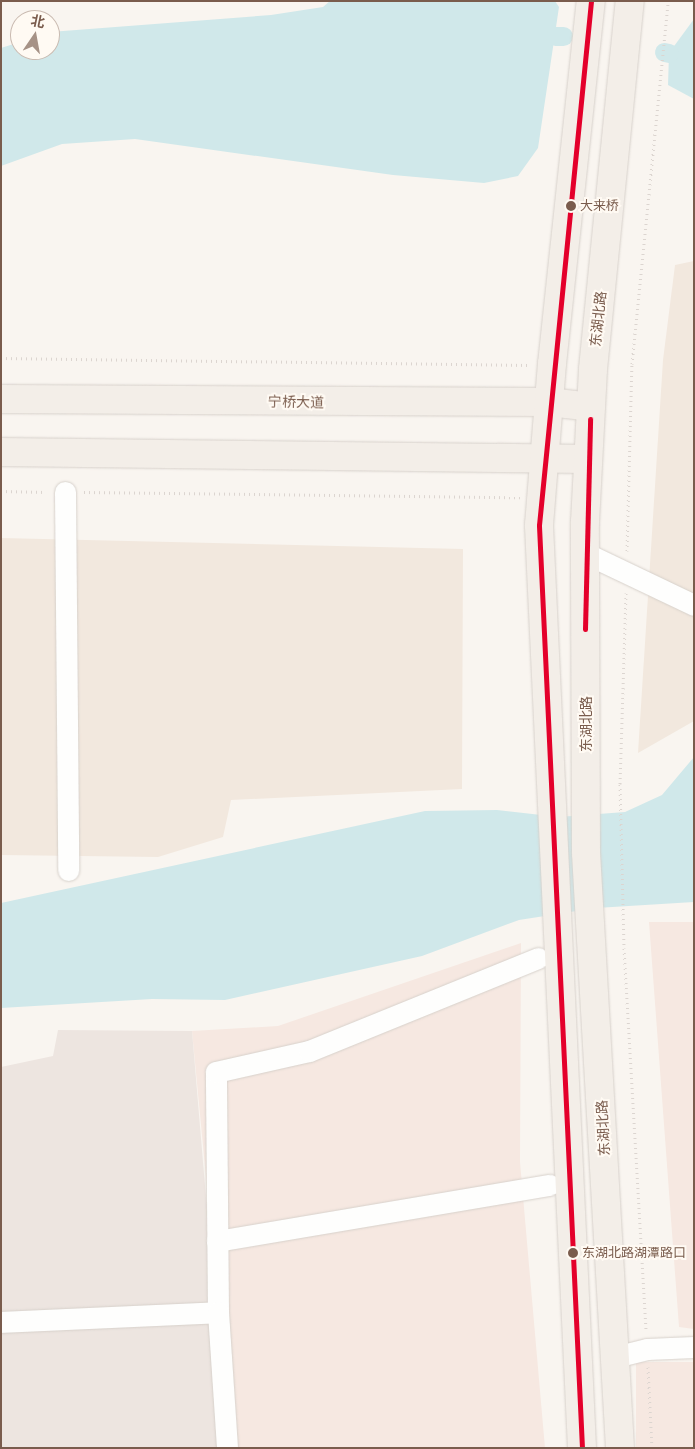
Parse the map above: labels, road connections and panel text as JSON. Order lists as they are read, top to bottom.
{
  "streets": {
    "main road": ["东湖北路", "宁桥大道"]
  },
  "crossings": [
    ["东湖北路", "宁桥大道"]
  ],
  "places": ["大来桥", "东湖北路湖潭路口"],
  "north": "top"
}
